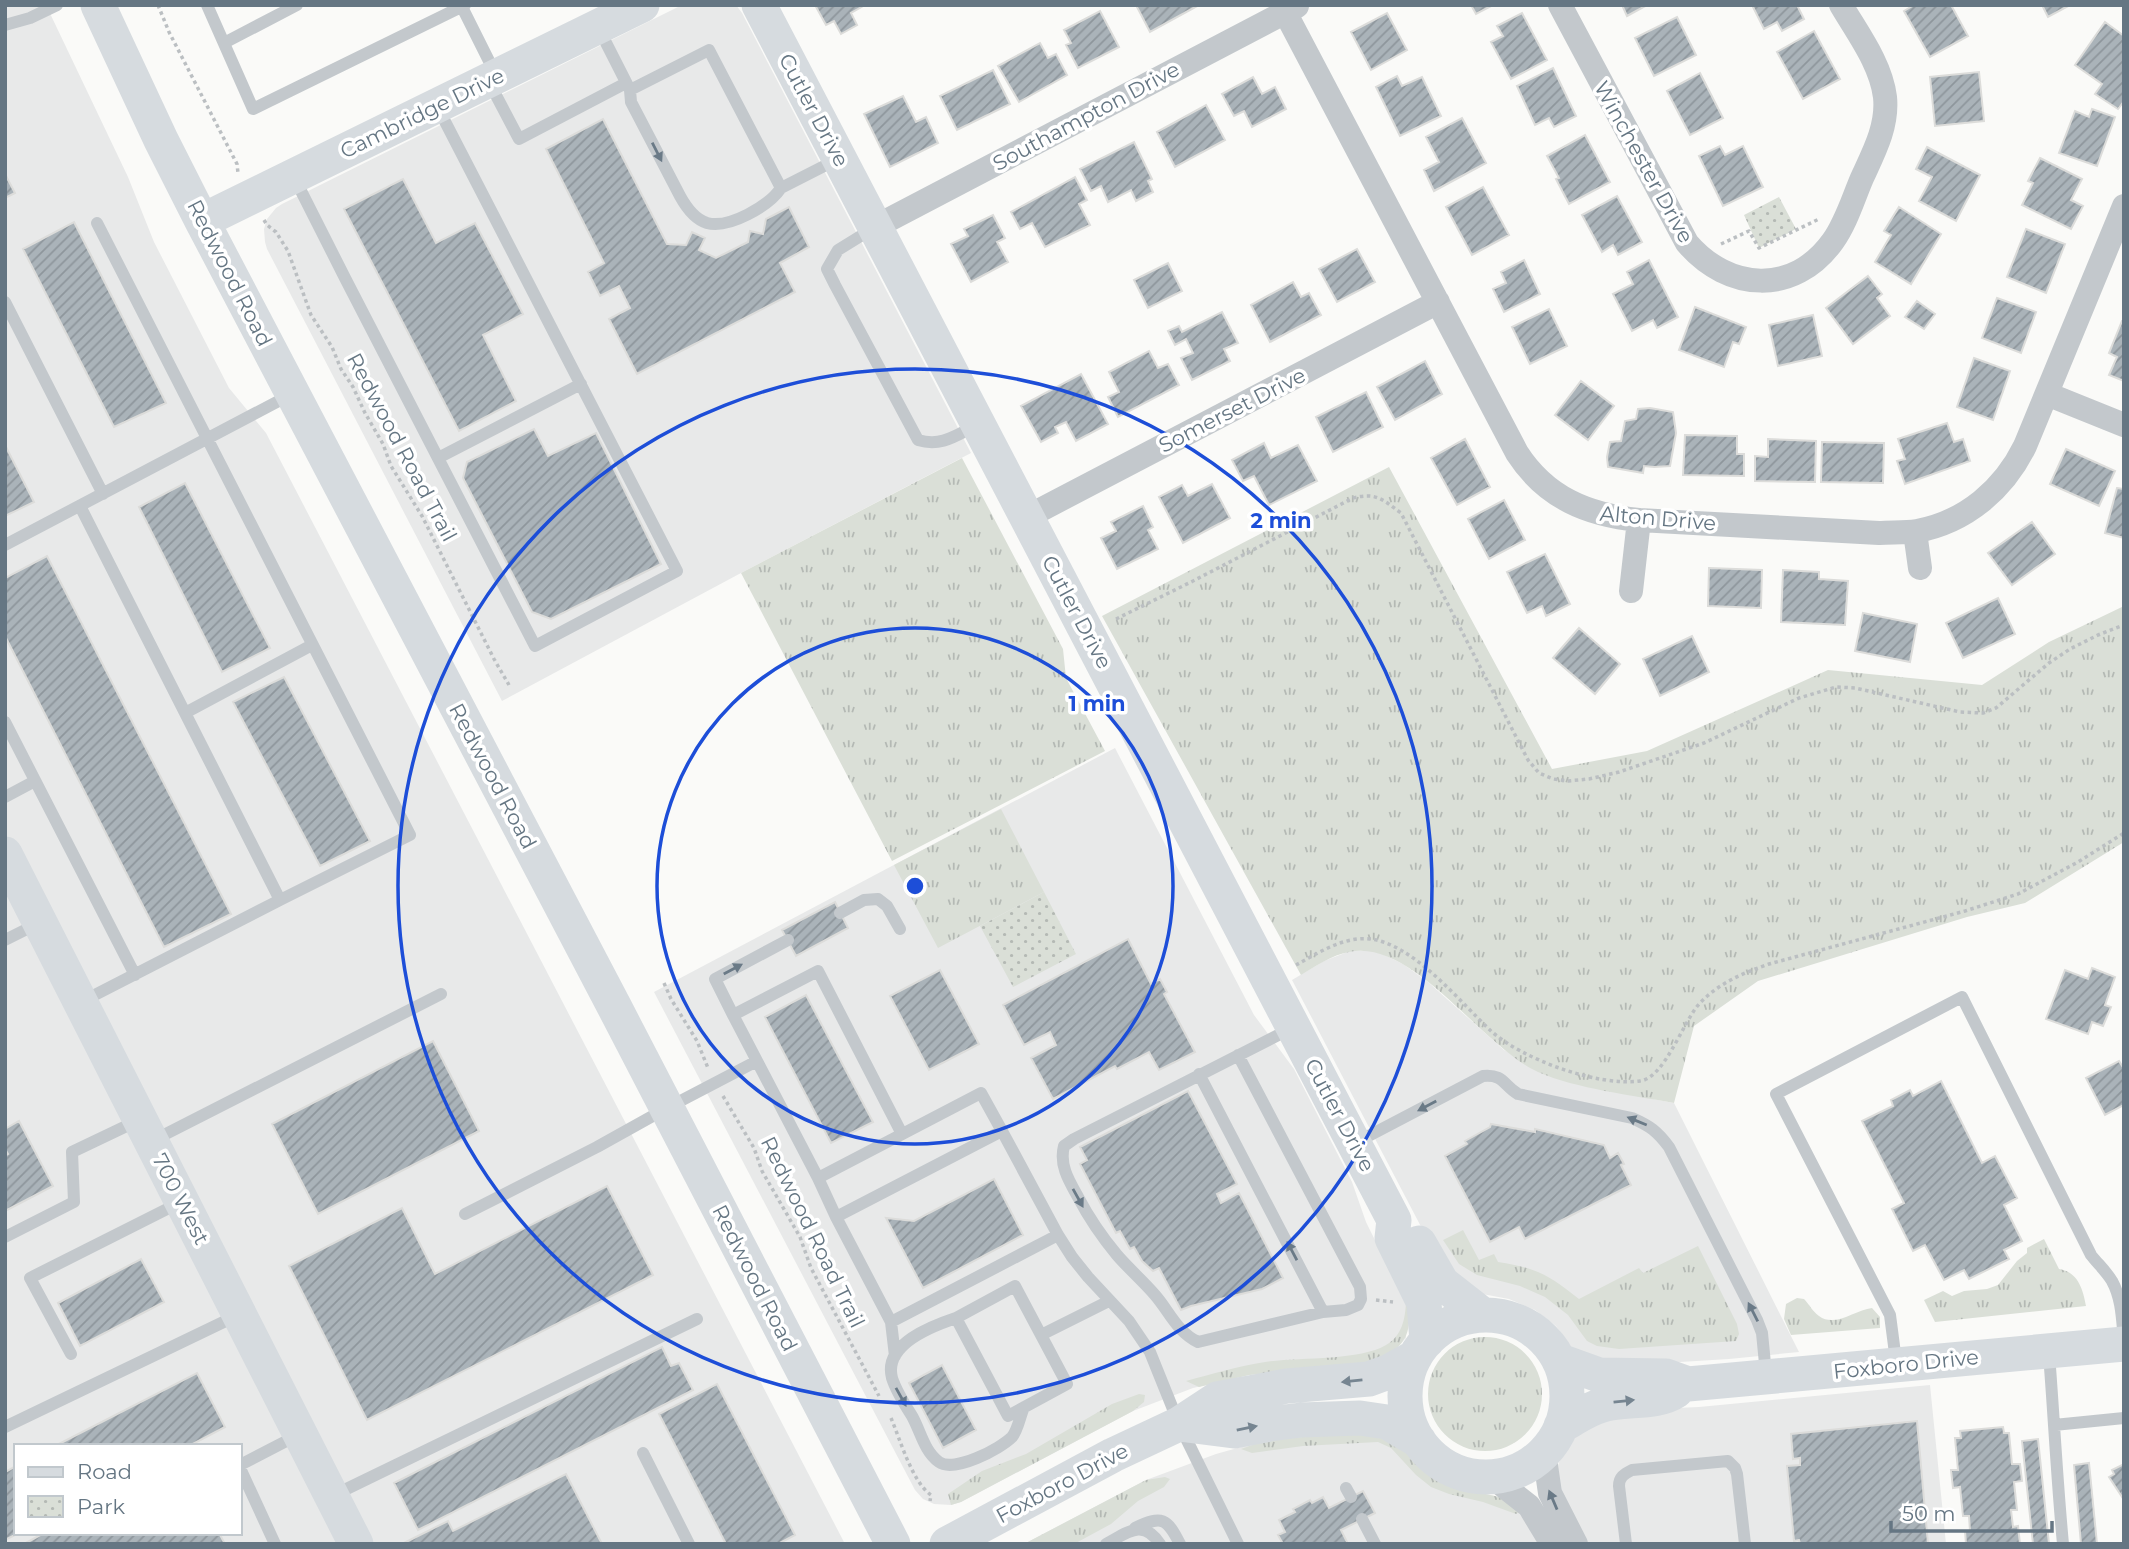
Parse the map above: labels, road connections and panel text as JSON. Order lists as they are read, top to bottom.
{
  "streets": {
    "street": [
      "Cutler Drive",
      "Cambridge Drive",
      "Southampton Drive",
      "Winchester Drive",
      "Redwood Road",
      "Somerset Drive",
      "Alton Drive",
      "700 West",
      "Foxboro Drive"
    ],
    "path": ["Redwood Road Trail"]
  },
  "crossings": [
    ["Cutler Drive", "Southampton Drive"],
    ["Cutler Drive", "Somerset Drive"],
    ["Cutler Drive", "Foxboro Drive"],
    ["Cambridge Drive", "Redwood Road"],
    ["Southampton Drive", "Alton Drive"],
    ["Somerset Drive", "Alton Drive"]
  ],
  "legend": ["Road", "Park"],
  "scale_bar": "50 m",
  "rings": ["2 min", "1 min"]
}
